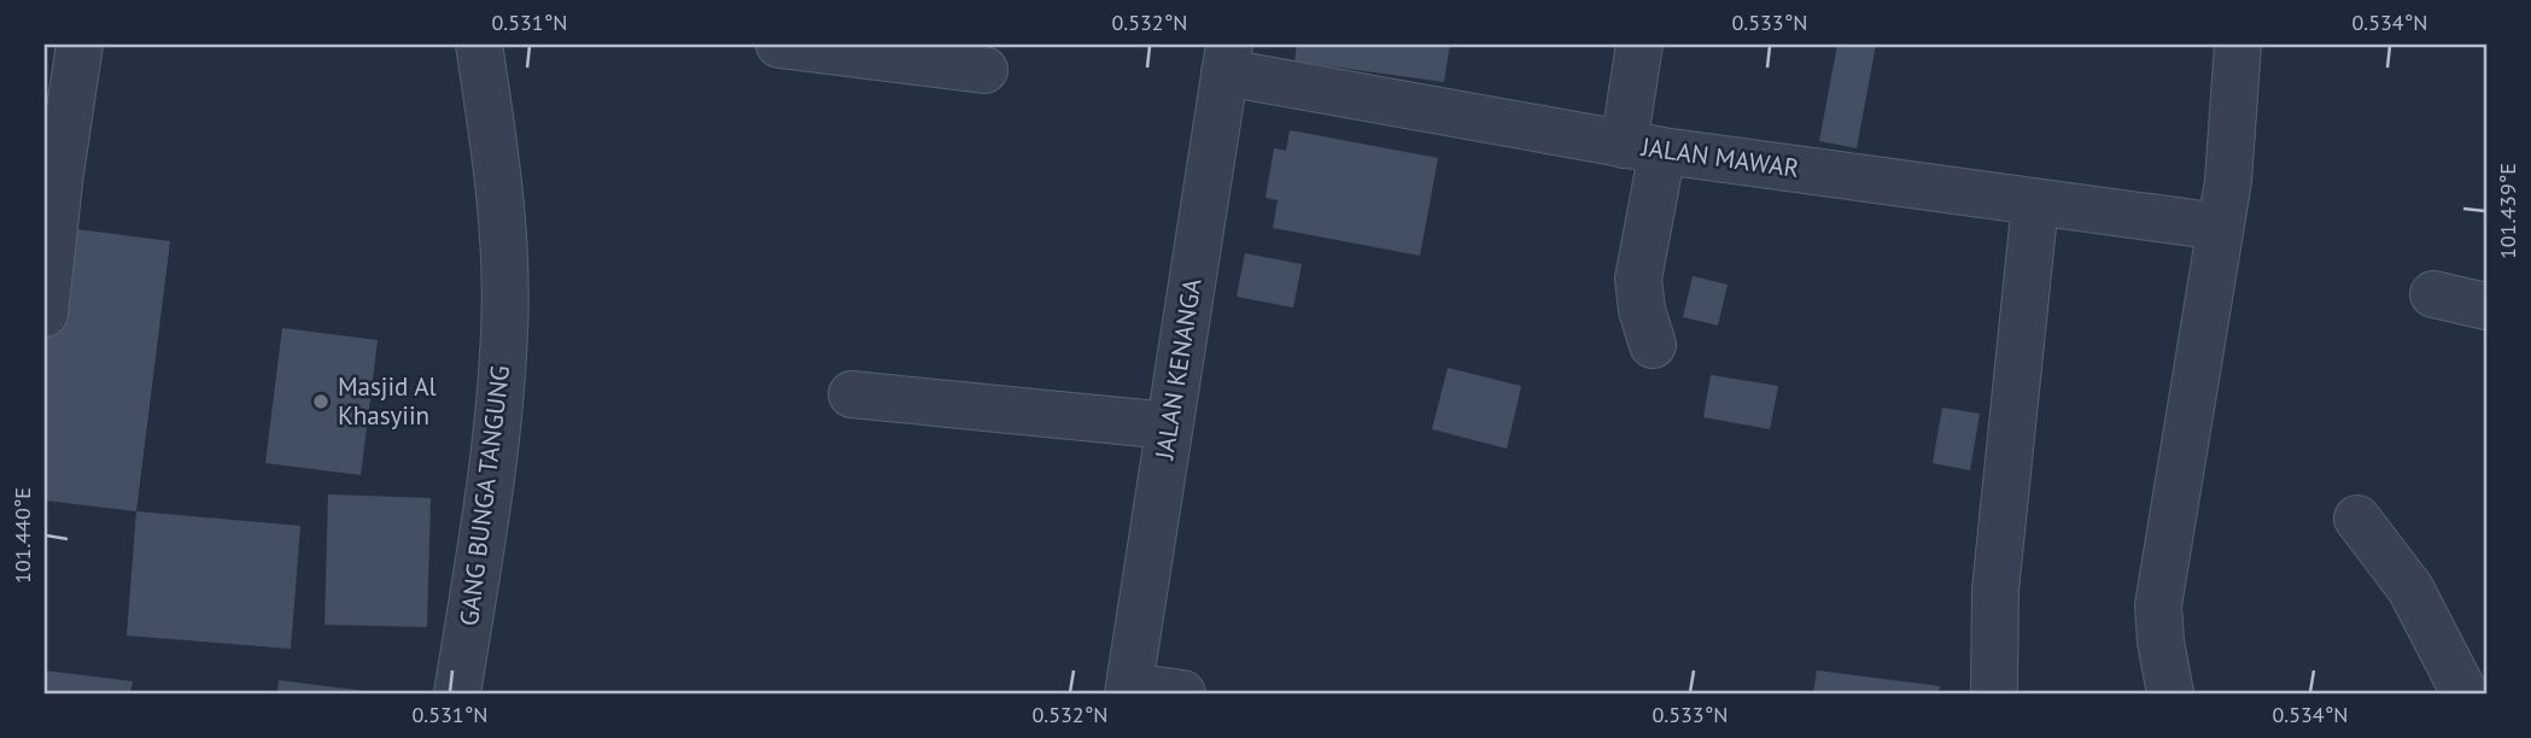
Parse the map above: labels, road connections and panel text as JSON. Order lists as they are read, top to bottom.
{
  "streets": {
    "street": ["JALAN MAWAR", "JALAN KENANGA", "GANG BUNGA TANGUNG"]
  },
  "crossings": [
    ["JALAN MAWAR", "JALAN KENANGA"]
  ],
  "places": ["Masjid Al Khasyiin"],
  "coordinates": [
    "0.531°N",
    "0.532°N",
    "0.533°N",
    "0.534°N",
    "101.439°E",
    "101.440°E"
  ]
}
